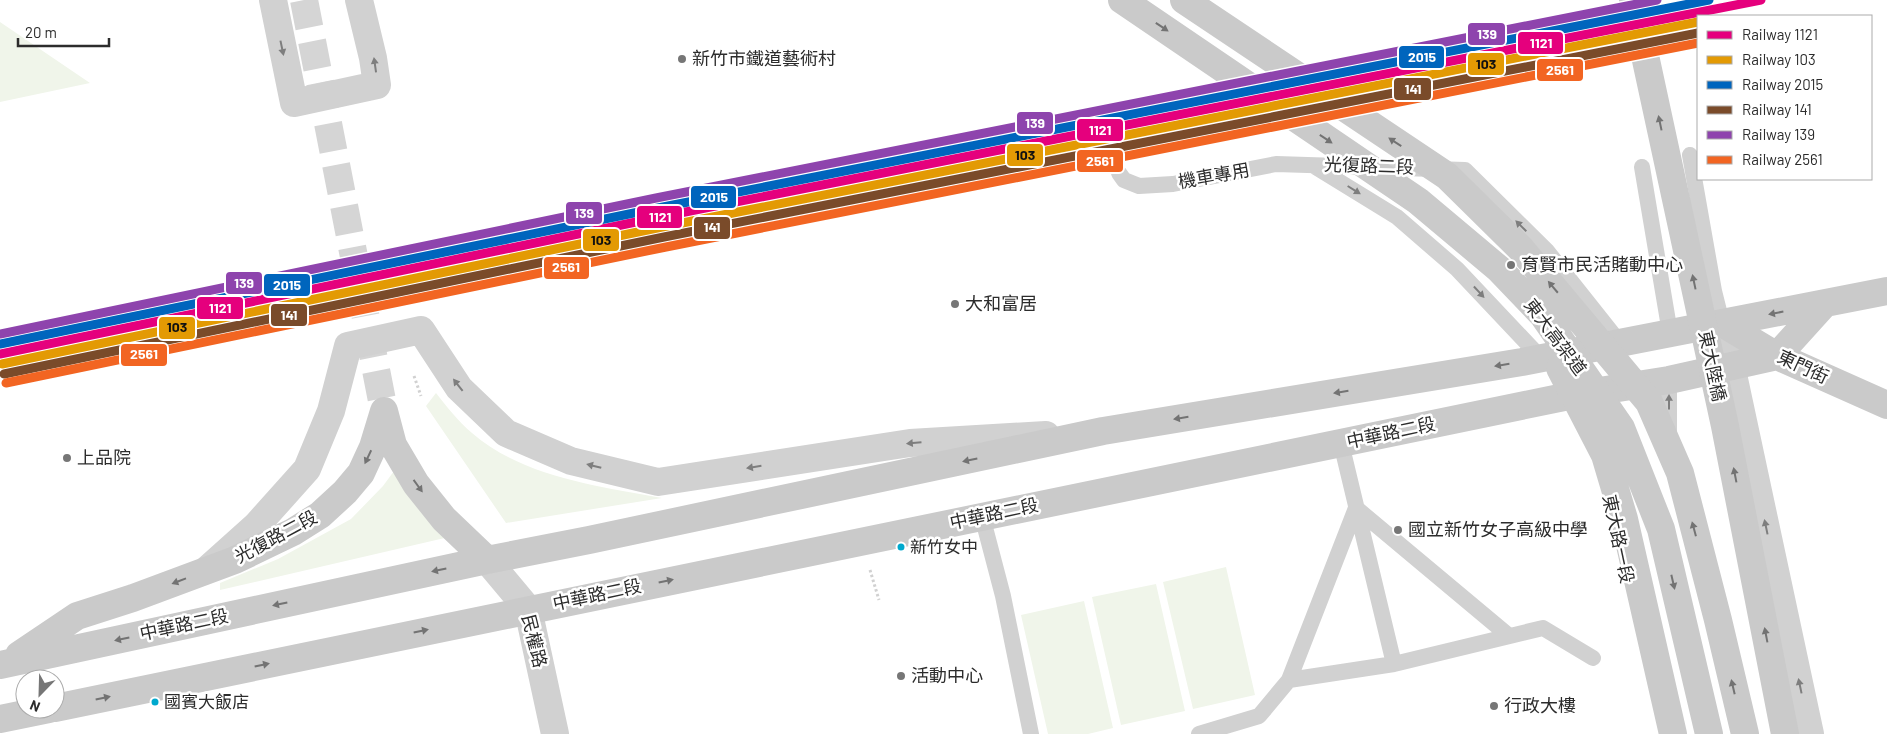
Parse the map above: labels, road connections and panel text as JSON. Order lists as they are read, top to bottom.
{
  "streets": {
    "street": [
      "光復路二段",
      "東大高架道",
      "東大陸橋",
      "東門街",
      "中華路二段",
      "東大路一段",
      "民權路"
    ],
    "lane": ["機車專用"]
  },
  "crossings": [
    ["光復路二段", "機車專用"],
    ["光復路二段", "中華路二段"],
    ["光復路二段", "東大路一段"],
    ["光復路二段", "民權路"],
    ["東門街", "中華路二段"],
    ["中華路二段", "東大路一段"],
    ["中華路二段", "民權路"]
  ],
  "places": [
    "新竹市鐵道藝術村",
    "育賢市民活賭動中心",
    "大和富居",
    "上品院",
    "國立新竹女子高級中學",
    "新竹女中",
    "活動中心",
    "國賓大飯店",
    "行政大樓"
  ],
  "lines": [
    "rail line 1121",
    "rail line 2015",
    "rail line 139",
    "rail line 103",
    "rail line 141",
    "rail line 2561"
  ],
  "legend": [
    "Railway 1121",
    "Railway 103",
    "Railway 2015",
    "Railway 141",
    "Railway 139",
    "Railway 2561"
  ],
  "scale_bar": "20 m",
  "north": "bottom left"
}
